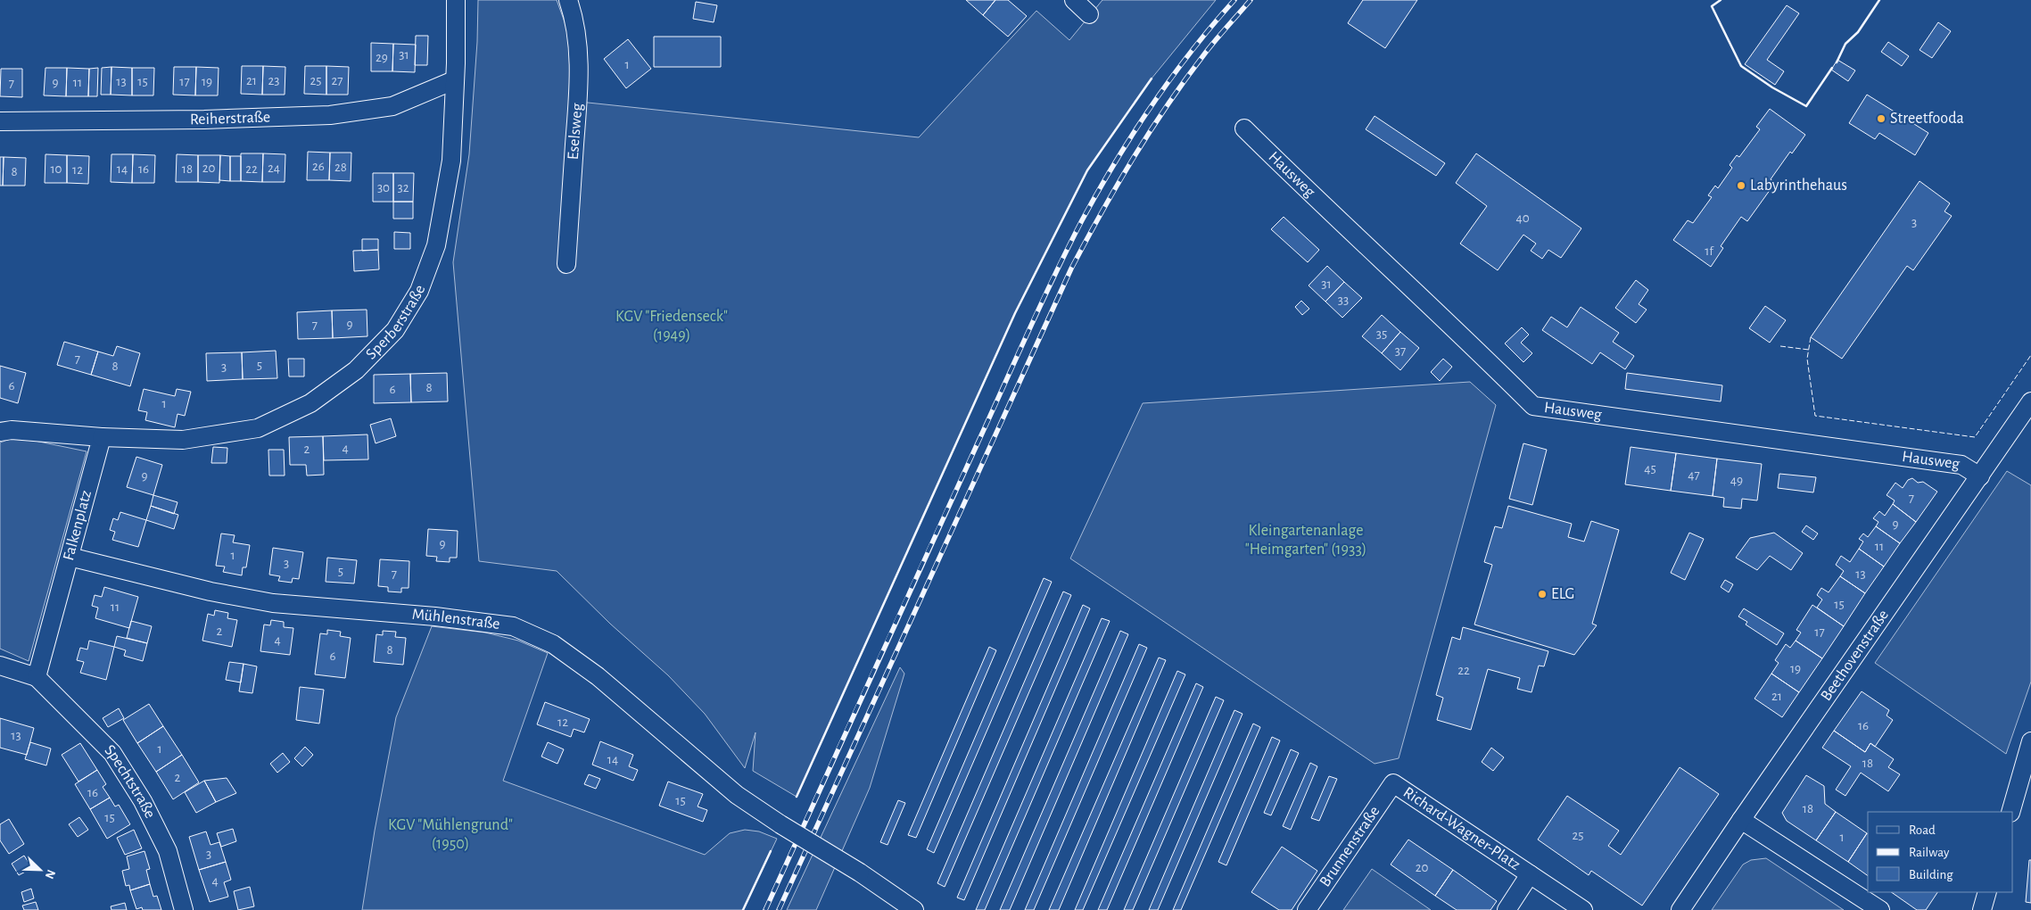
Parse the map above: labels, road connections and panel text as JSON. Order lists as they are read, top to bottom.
{
  "streets": {
    "street": [
      "Reiherstraße",
      "Eselsweg",
      "Hausweg",
      "Sperberstraße",
      "Falkenplatz",
      "Mühlenstraße",
      "Beethovenstraße",
      "Spechtstraße",
      "Richard-Wagner-Platz",
      "Brunnenstraße"
    ]
  },
  "crossings": [
    ["Reiherstraße", "Sperberstraße"],
    ["Hausweg", "Beethovenstraße"],
    ["Sperberstraße", "Falkenplatz"],
    ["Falkenplatz", "Mühlenstraße"],
    ["Falkenplatz", "Spechtstraße"],
    ["Richard-Wagner-Platz", "Brunnenstraße"]
  ],
  "parks": ["KGV \"Friedenseck\" (1949)", "Kleingartenanlage \"Heimgarten\" (1933)", "KGV \"Mühlengrund\" (1950)"],
  "places": ["Streetfooda", "Labyrinthehaus", "ELG"],
  "house_numbers": [
    "31",
    "29",
    "1",
    "21",
    "23",
    "25",
    "27",
    "13",
    "15",
    "17",
    "19",
    "9",
    "11",
    "7",
    "26",
    "28",
    "20",
    "24",
    "10",
    "14",
    "16",
    "18",
    "22",
    "12",
    "8",
    "30",
    "32",
    "40",
    "3",
    "1f",
    "31",
    "33",
    "9",
    "7",
    "35",
    "37",
    "7",
    "5",
    "8",
    "3",
    "6",
    "8",
    "6",
    "1",
    "4",
    "2",
    "45",
    "47",
    "9",
    "49",
    "7",
    "9",
    "9",
    "11",
    "1",
    "3",
    "5",
    "7",
    "13",
    "15",
    "11",
    "2",
    "17",
    "4",
    "8",
    "6",
    "19",
    "22",
    "21",
    "12",
    "16",
    "13",
    "1",
    "14",
    "18",
    "2",
    "16",
    "15",
    "18",
    "15",
    "25",
    "1",
    "3",
    "20",
    "4"
  ],
  "legend": ["Road", "Railway", "Building"],
  "north": "bottom right"
}
